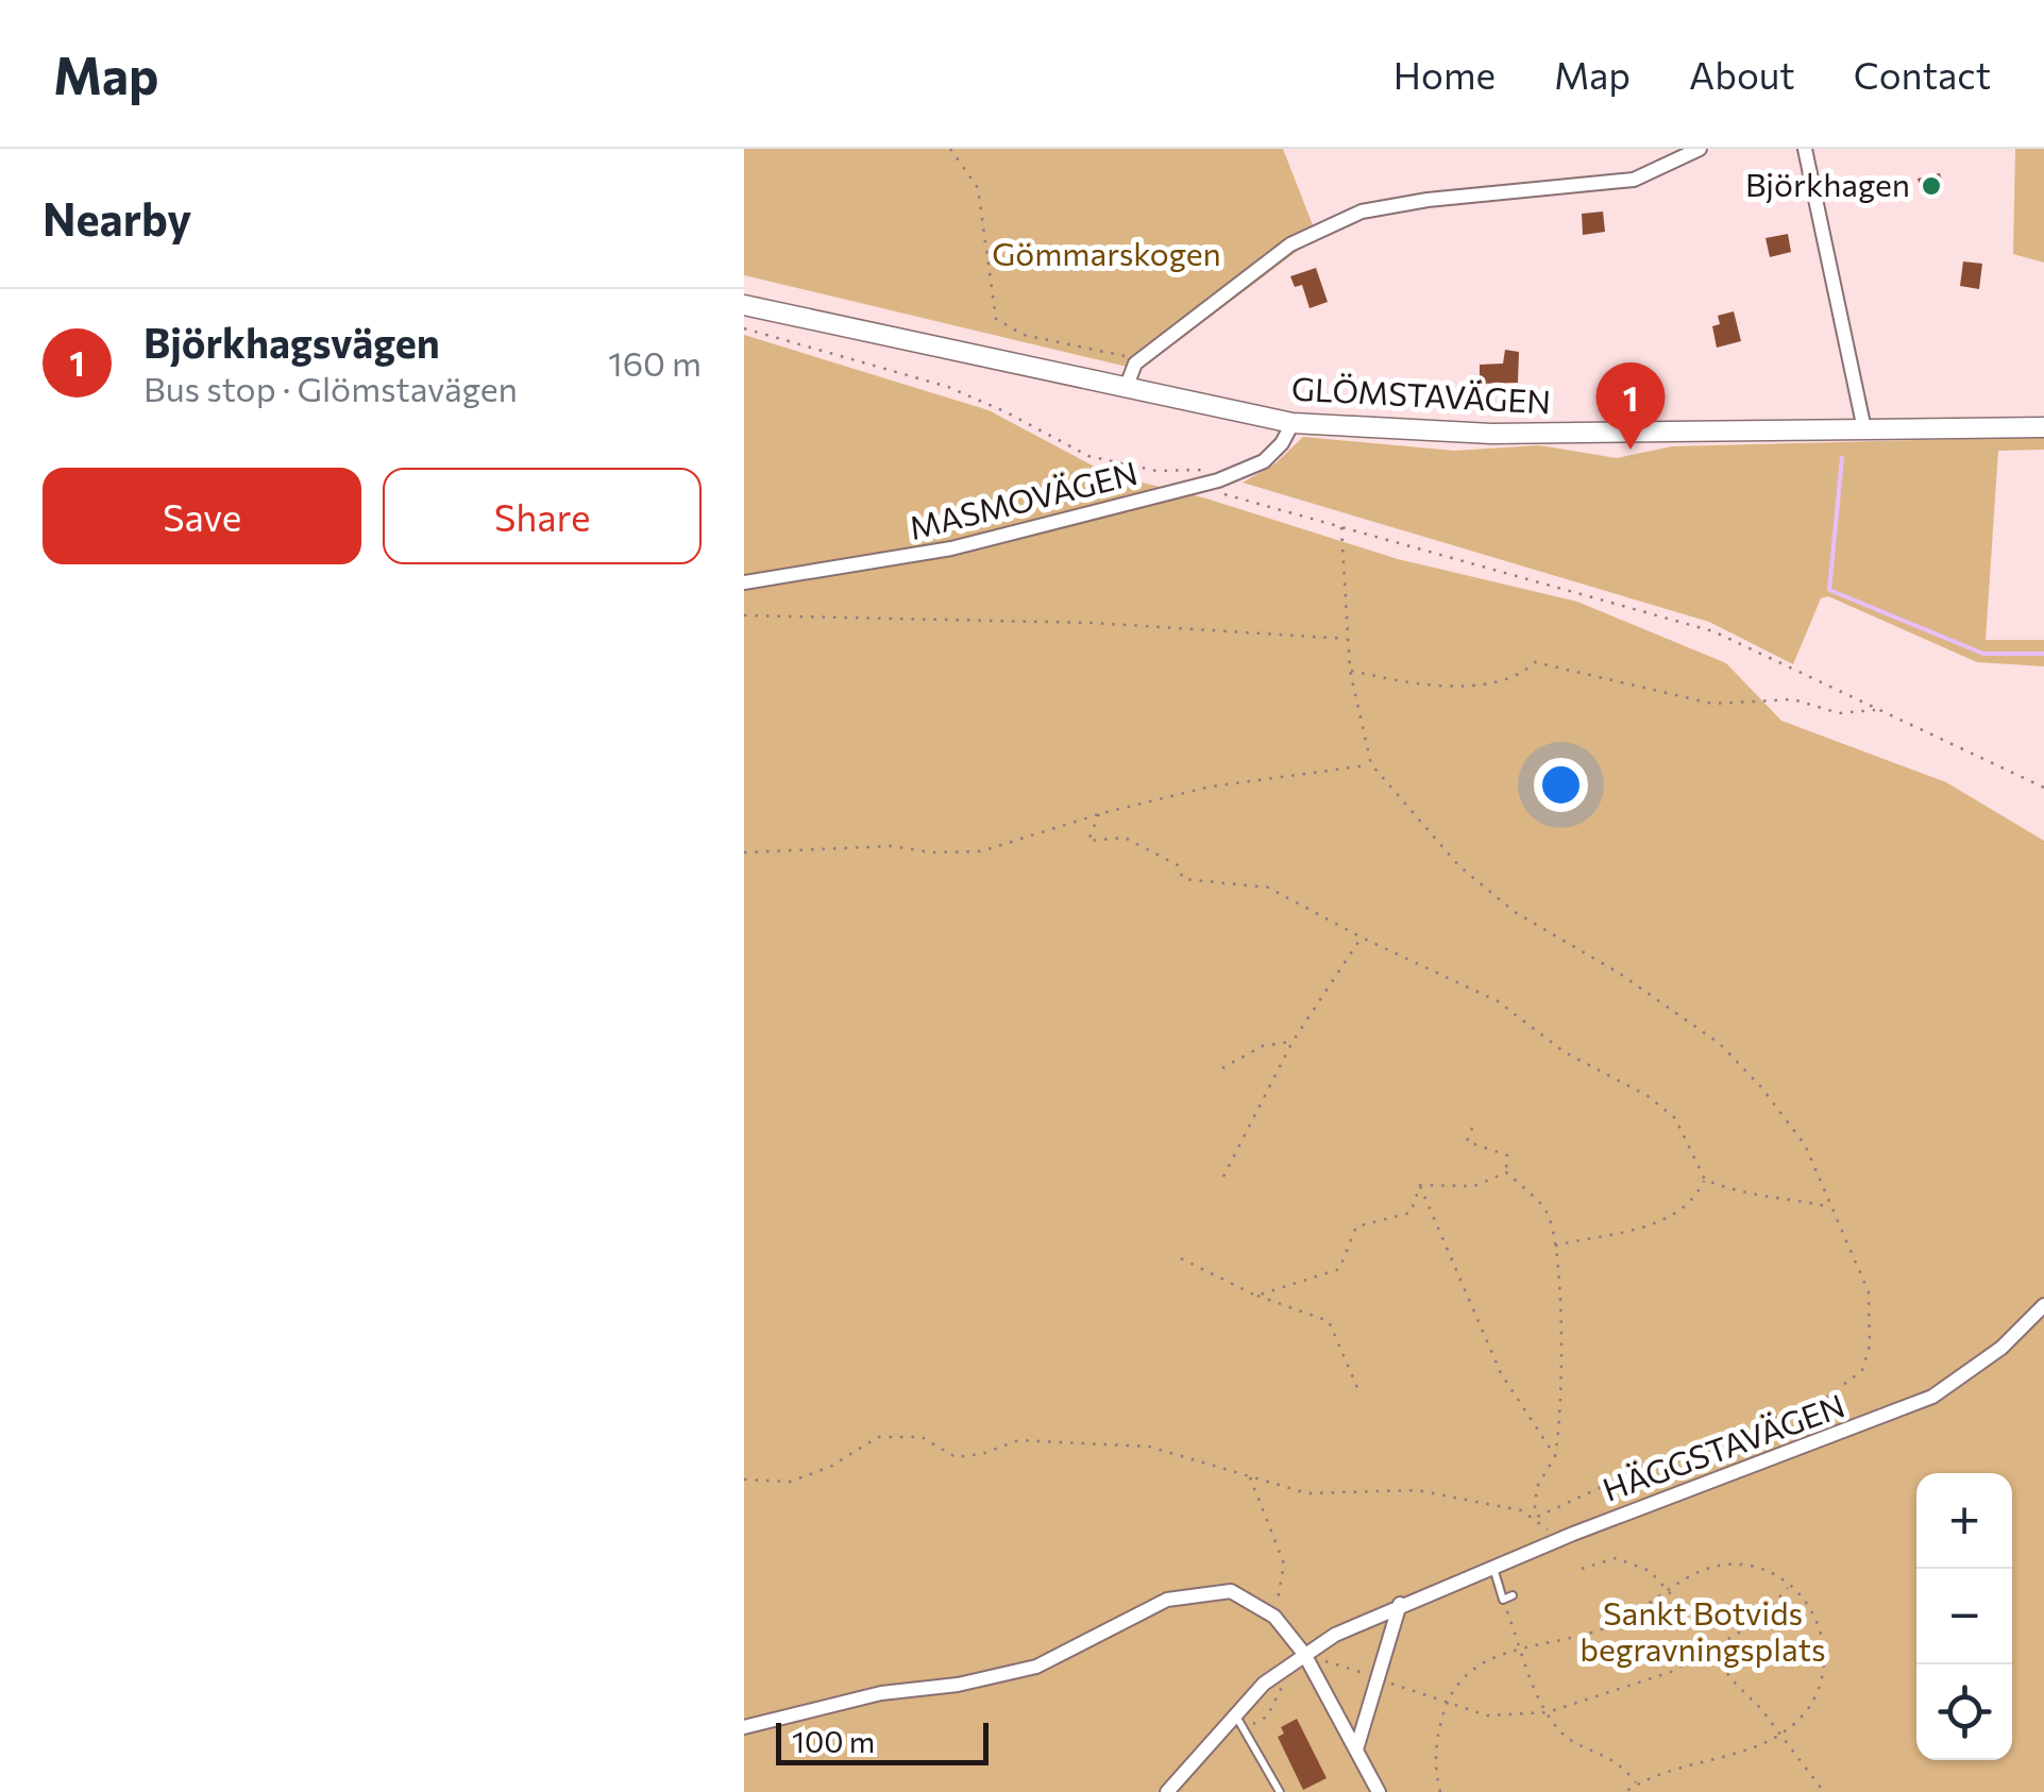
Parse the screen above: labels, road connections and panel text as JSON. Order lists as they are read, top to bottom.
{
  "streets": {
    "main road": ["GLÖMSTAVÄGEN"],
    "street": ["MASMOVÄGEN", "HÄGGSTAVÄGEN"]
  },
  "crossings": [
    ["GLÖMSTAVÄGEN", "MASMOVÄGEN"]
  ],
  "parks": ["Gömmarskogen", "Sankt Botvids begravningsplats"],
  "places": ["Björkhagen"],
  "scale_bar": "100 m",
  "page": {
    "header": "Map",
    "nav": [
      "Home",
      "Map",
      "About",
      "Contact"
    ],
    "heading": "Nearby",
    "list": [
      {
        "mark": "1",
        "name": "Björkhagsvägen",
        "note": "Bus stop · Glömstavägen",
        "value": "160 m"
      }
    ],
    "pins": "1",
    "buttons": ["Save", "Share"],
    "map_buttons": ["+", "−"],
    "scale": "100 m"
  }
}
